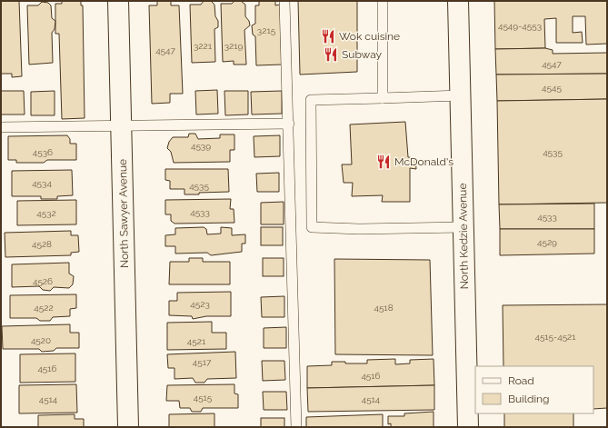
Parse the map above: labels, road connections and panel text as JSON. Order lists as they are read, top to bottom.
{
  "streets": {
    "main road": ["North Sawyer Avenue", "North Kedzie Avenue"]
  },
  "places": {
    "restaurant": ["Wok cuisine", "Subway", "McDonald's"]
  },
  "house_numbers": [
    "4549-4553",
    "3215",
    "3221",
    "3219",
    "4547",
    "4547",
    "4545",
    "4539",
    "4536",
    "4535",
    "4534",
    "4535",
    "4533",
    "4532",
    "4533",
    "4529",
    "4528",
    "4526",
    "4523",
    "4522",
    "4518",
    "4515-4521",
    "4520",
    "4521",
    "4517",
    "4516",
    "4516",
    "4515",
    "4514",
    "4514"
  ],
  "legend": ["Road", "Building"]
}
